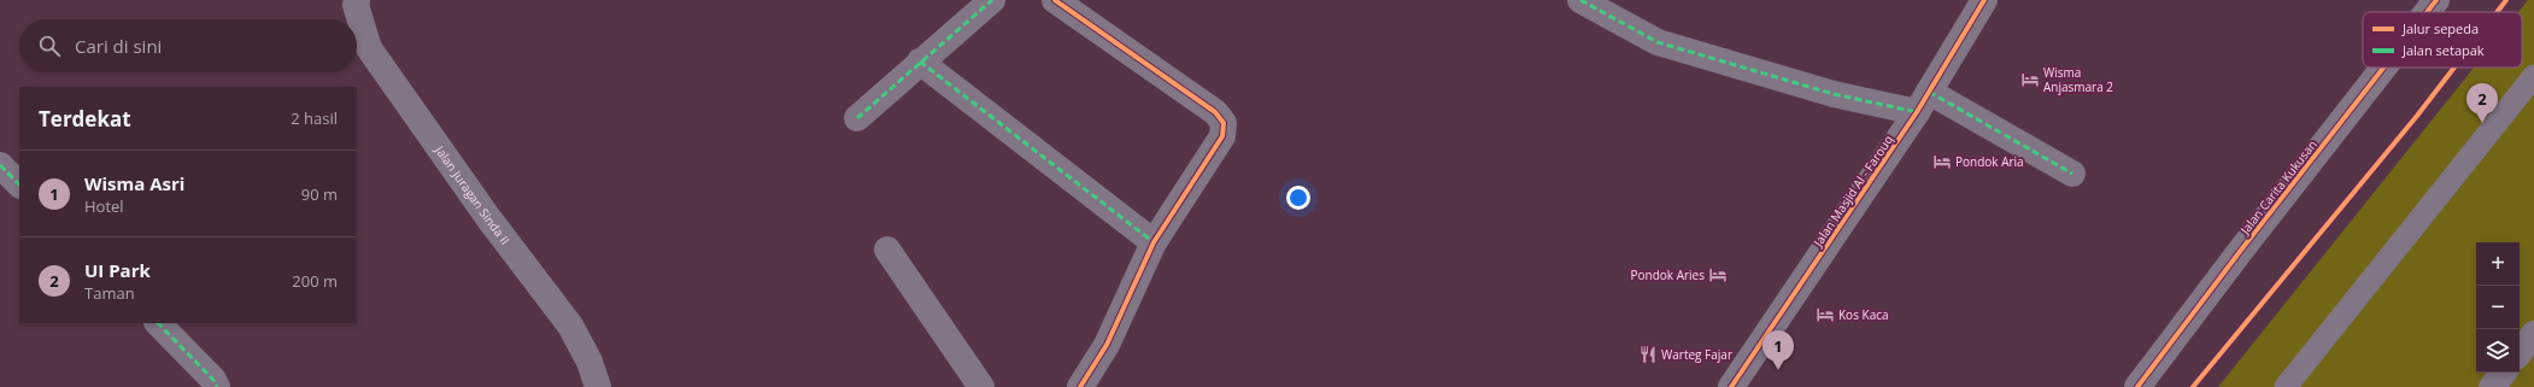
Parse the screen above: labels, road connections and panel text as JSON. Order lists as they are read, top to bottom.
{
  "streets": {
    "street": ["Jalan Carita Kukusan", "Jalan Masjid Al - Farouq", "Jalan Juragan Sinda II"]
  },
  "places": {
    "hotel": [
      "Wisma Anjasmara 2",
      "Pondok Aria",
      "Pondok Aries",
      "Kos Kaca"
    ],
    "restaurant": ["Warteg Fajar"]
  },
  "legend": ["Jalur sepeda", "Jalan setapak"],
  "page": {
    "search": "Cari di sini",
    "pins": ["2", "1"],
    "heading": ["Terdekat", "2 hasil"],
    "list": [
      {
        "mark": "1",
        "name": "Wisma Asri",
        "note": "Hotel",
        "value": "90 m"
      },
      {
        "mark": "2",
        "name": "UI Park",
        "note": "Taman",
        "value": "200 m"
      }
    ],
    "map_buttons": ["+", "−"]
  }
}
